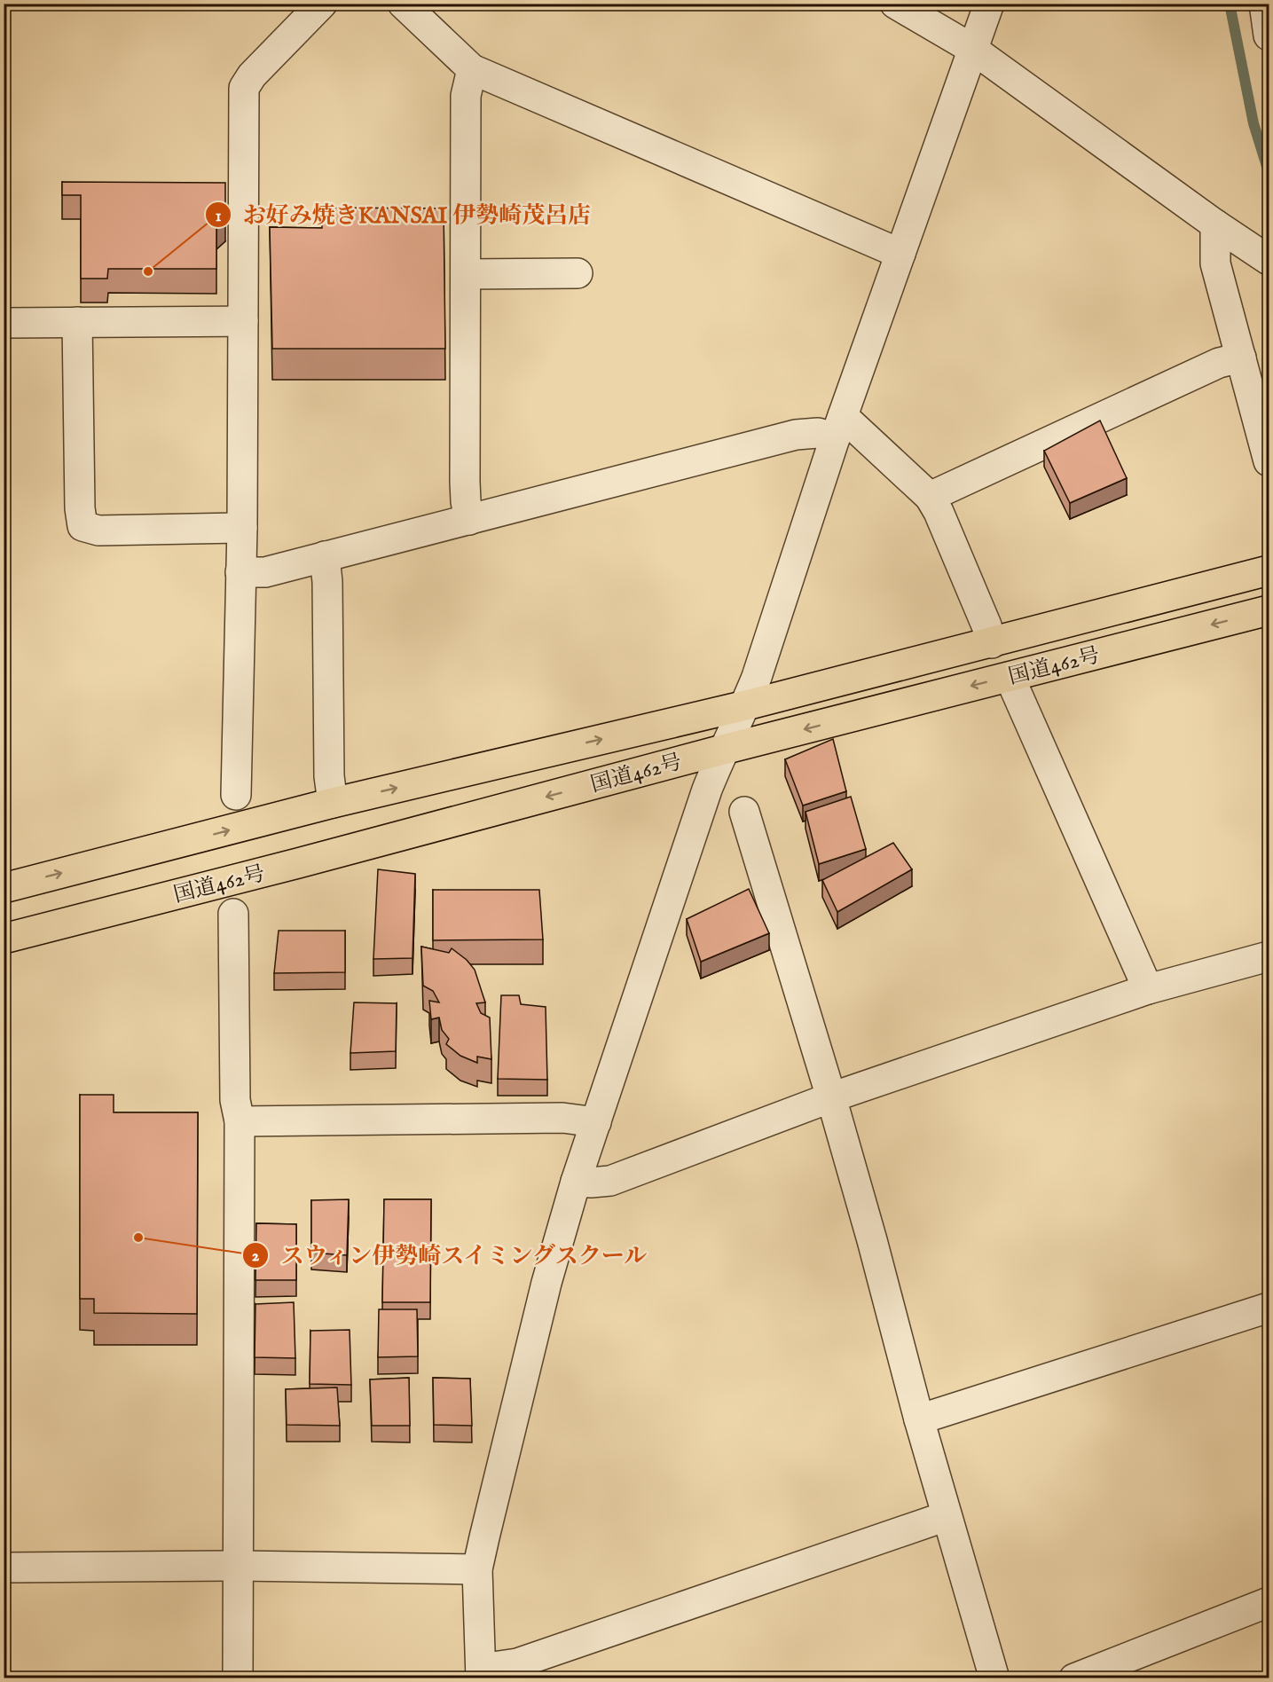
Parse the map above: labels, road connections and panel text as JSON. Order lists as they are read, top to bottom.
{
  "streets": {
    "highway": ["国道462号"]
  },
  "places": ["お好み焼きKANSAI 伊勢崎茂呂店", "スウィン伊勢崎スイミングスクール"]
}
